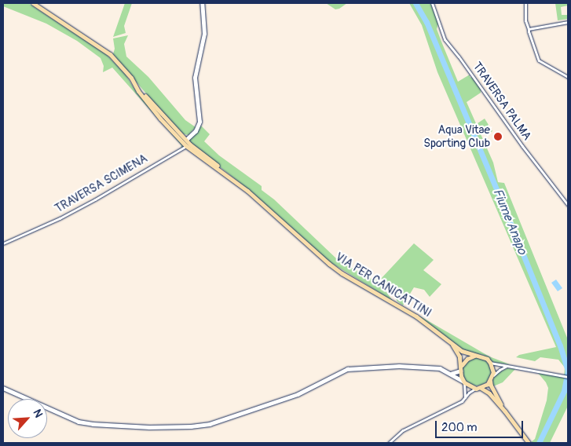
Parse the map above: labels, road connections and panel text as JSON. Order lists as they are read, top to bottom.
{
  "streets": {
    "main road": ["VIA PER CANICATTINI"],
    "street": ["TRAVERSA PALMA", "TRAVERSA SCIMENA"]
  },
  "crossings": [
    ["TRAVERSA SCIMENA", "VIA PER CANICATTINI"]
  ],
  "water": ["Fiume Anapo"],
  "places": ["Aqua Vitae Sporting Club"],
  "scale_bar": "200 m",
  "north": "top right"
}
